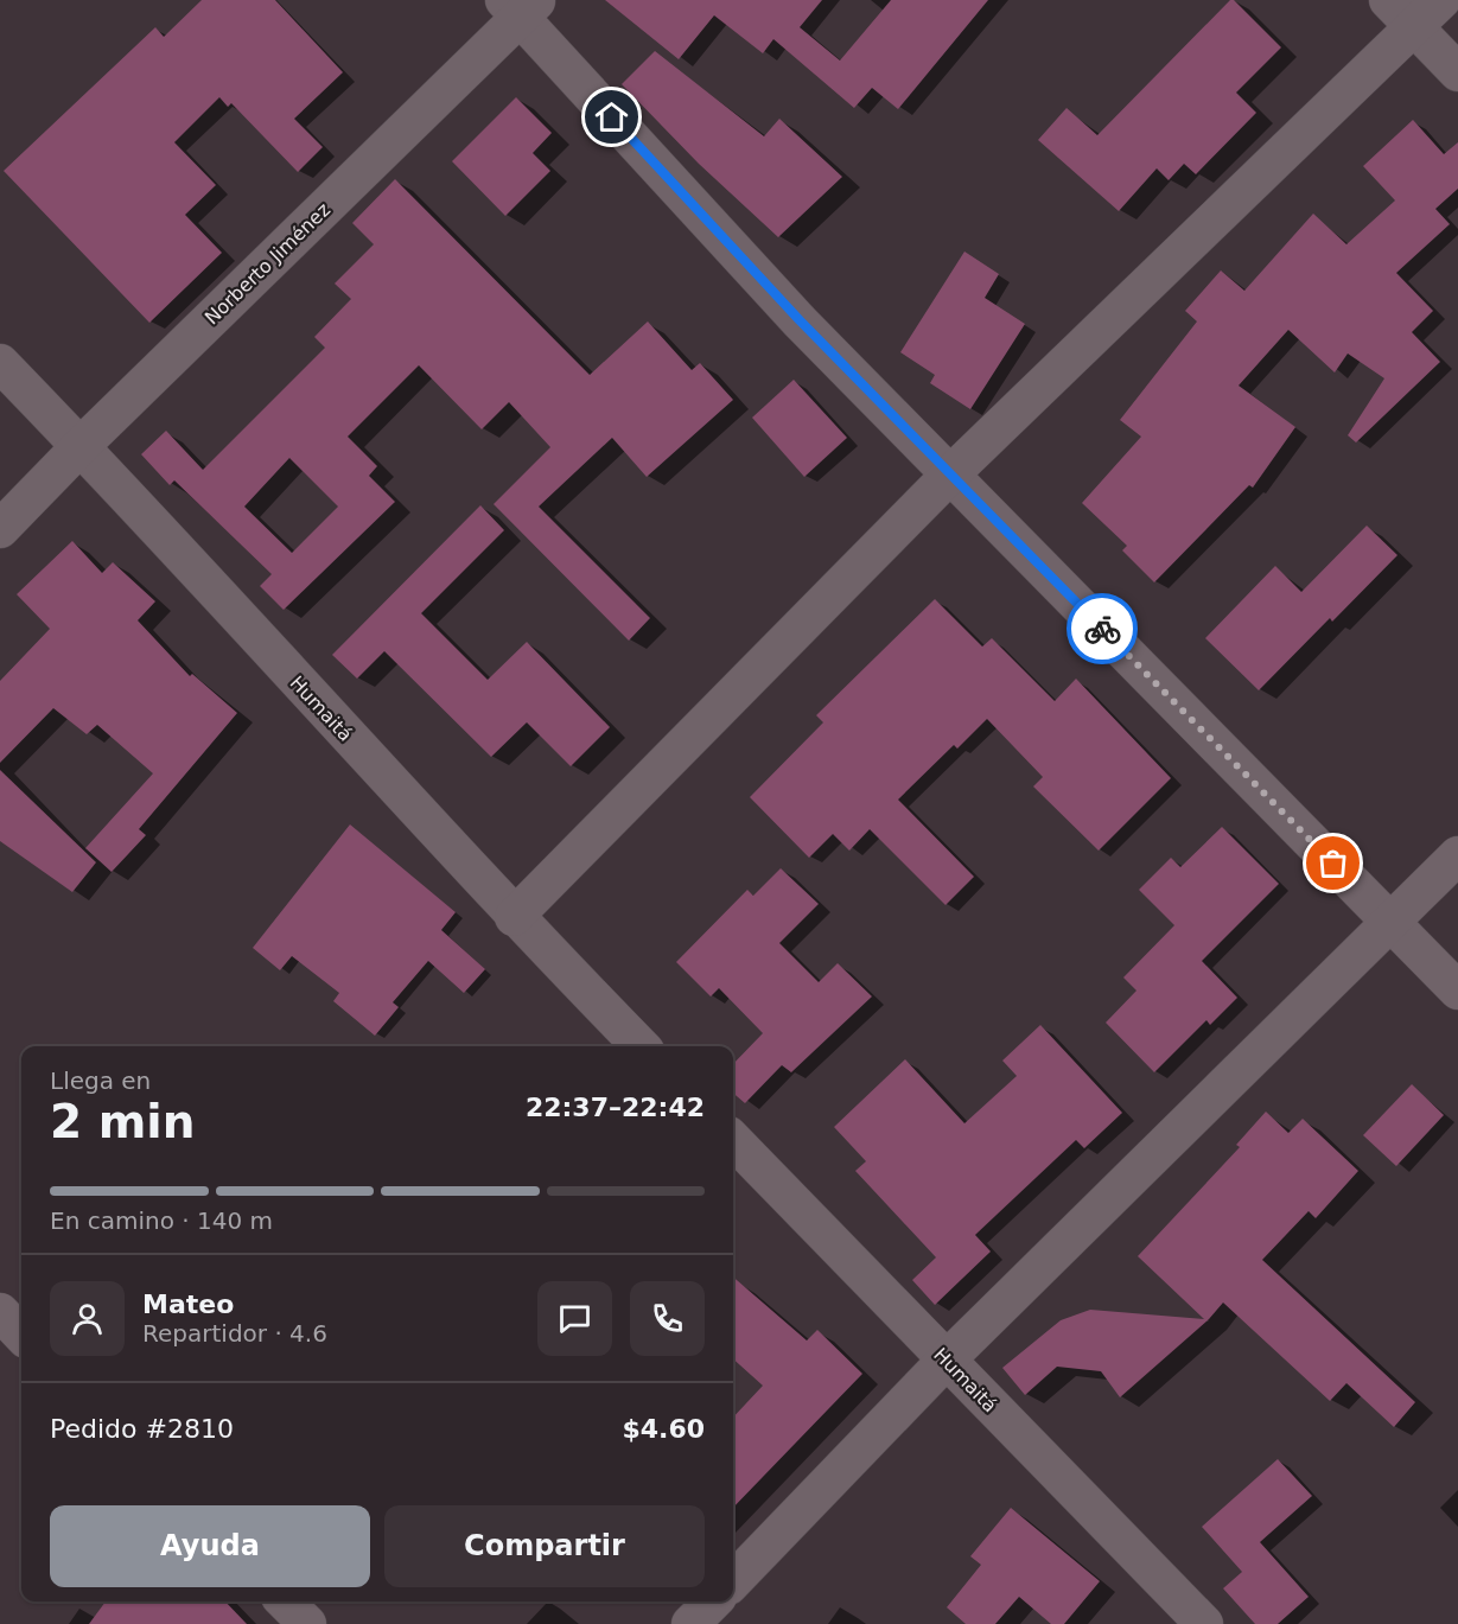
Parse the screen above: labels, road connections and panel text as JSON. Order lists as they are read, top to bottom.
{
  "streets": {
    "street": ["Norberto Jiménez", "Humaitá"]
  },
  "crossings": [
    ["Norberto Jiménez", "Humaitá"]
  ],
  "page": {
    "heading": ["2 min", "Llega en", "22:37–22:42"],
    "panel": [
      "Mateo",
      "Repartidor · 4.6",
      "Pedido #2810",
      "$4.60"
    ],
    "bar": "En camino · 140 m",
    "buttons": ["Ayuda", "Compartir"]
  }
}
